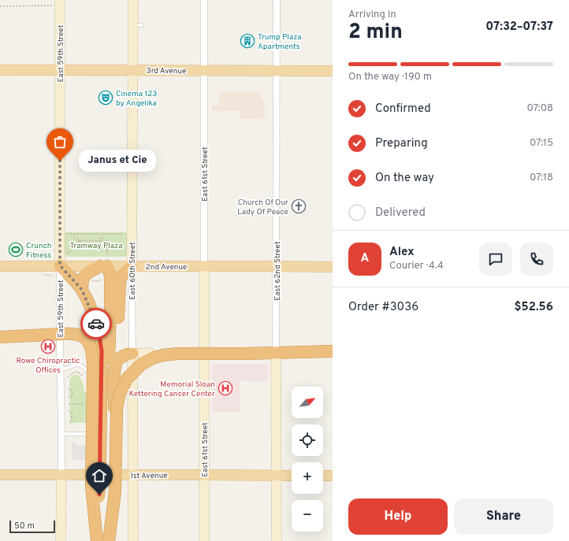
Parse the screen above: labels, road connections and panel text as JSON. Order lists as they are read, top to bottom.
{
  "streets": {
    "main road": [
      "East 59th Street",
      "3rd Avenue",
      "East 61st Street",
      "2nd Avenue",
      "East 60th Street",
      "East 62nd Street",
      "1st Avenue"
    ]
  },
  "crossings": [
    ["East 59th Street", "3rd Avenue"],
    ["East 59th Street", "2nd Avenue"],
    ["East 59th Street", "1st Avenue"],
    ["3rd Avenue", "East 61st Street"],
    ["3rd Avenue", "East 60th Street"],
    ["3rd Avenue", "East 62nd Street"],
    ["East 61st Street", "2nd Avenue"],
    ["East 61st Street", "1st Avenue"],
    ["2nd Avenue", "East 60th Street"],
    ["2nd Avenue", "East 62nd Street"],
    ["East 60th Street", "1st Avenue"],
    ["East 62nd Street", "1st Avenue"]
  ],
  "parks": ["Tramway Plaza"],
  "places": {
    "building": ["Trump Plaza Apartments"],
    "theatre": ["Cinema 123 by Angelika"],
    "other": ["Janus et Cie"],
    "church": ["Church Of Our Lady Of Peace"],
    "sports": ["Crunch Fitness"],
    "hospital": ["Rowe Chiropractic Offices", "Memorial Sloan Kettering Cancer Center"]
  },
  "scale_bar": "50 m",
  "north": "top right",
  "page": {
    "heading": ["2 min", "Arriving in", "07:32–07:37"],
    "panel": [
      "Alex",
      "Courier · 4.4",
      "Order #3036",
      "$52.56"
    ],
    "bar": "On the way · 190 m",
    "list": [
      ["Confirmed", "07:08"],
      ["Preparing", "07:15"],
      ["On the way", "07:18"],
      "Delivered"
    ],
    "bubble": "Janus et Cie",
    "round": "A",
    "map_buttons": ["+", "−"],
    "buttons": ["Help", "Share"],
    "scale": "50 m"
  }
}
